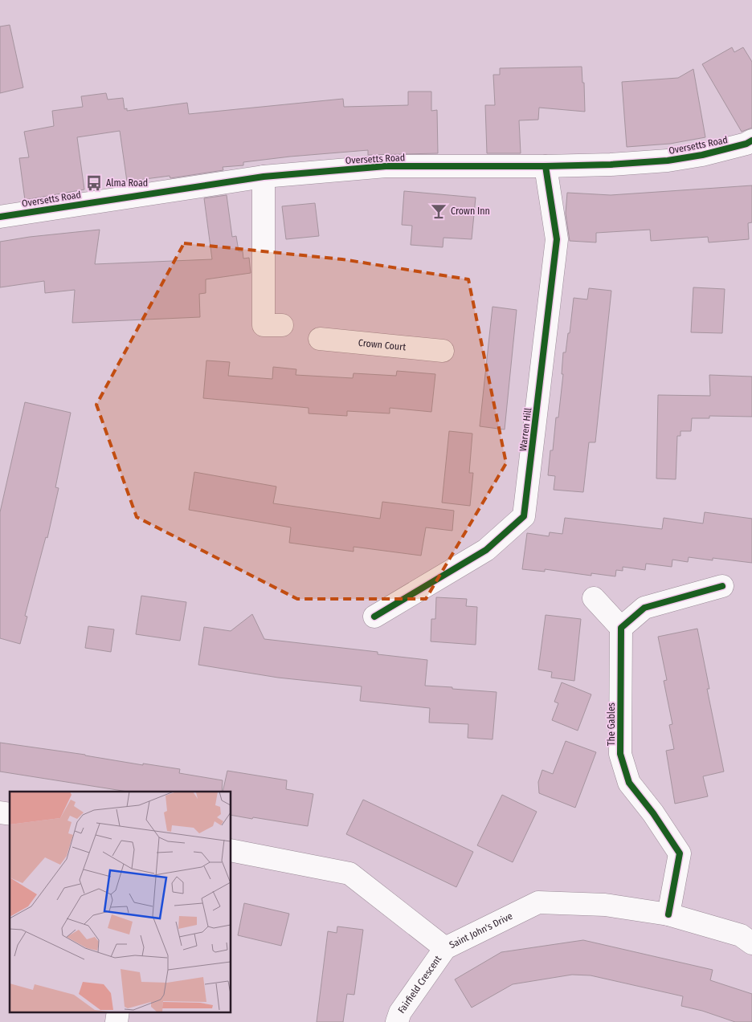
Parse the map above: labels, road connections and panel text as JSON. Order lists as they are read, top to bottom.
{
  "streets": {
    "street": [
      "Oversetts Road",
      "Crown Court",
      "Warren Hill",
      "The Gables",
      "Saint John's Drive",
      "Fairfield Crescent"
    ]
  },
  "crossings": [
    ["Oversetts Road", "Warren Hill"],
    ["The Gables", "Saint John's Drive"],
    ["Saint John's Drive", "Fairfield Crescent"]
  ],
  "places": {
    "bus stop": ["Alma Road"],
    "bar": ["Crown Inn"]
  }
}
